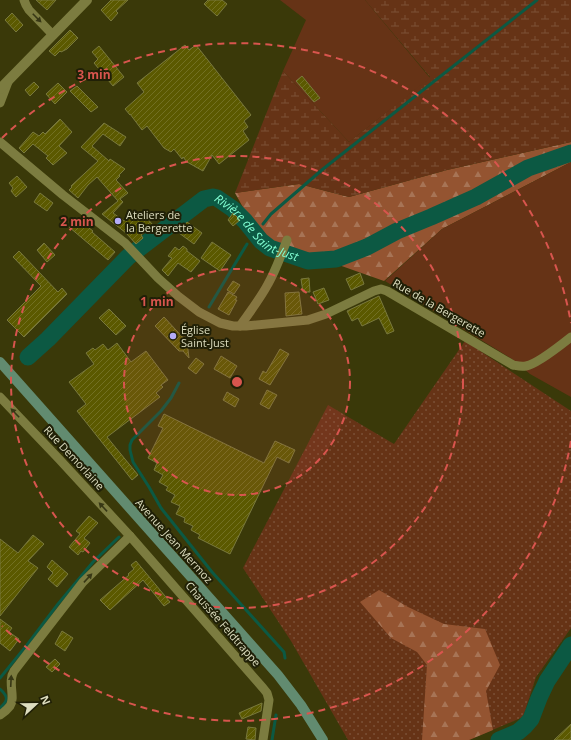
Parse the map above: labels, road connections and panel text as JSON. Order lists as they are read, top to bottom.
{
  "streets": {
    "main road": ["Avenue Jean Mermoz"],
    "street": ["Rue de la Bergerette", "Rue Demorlaine", "Chaussée Feldtrappe"]
  },
  "crossings": [
    ["Rue Demorlaine", "Chaussée Feldtrappe"]
  ],
  "one_way": ["Rue Demorlaine"],
  "water": ["Rivière de Saint-Just"],
  "places": ["Ateliers de la Bergerette", "Église Saint-Just"],
  "north": "right",
  "rings": ["3 min", "2 min", "1 min"]
}
